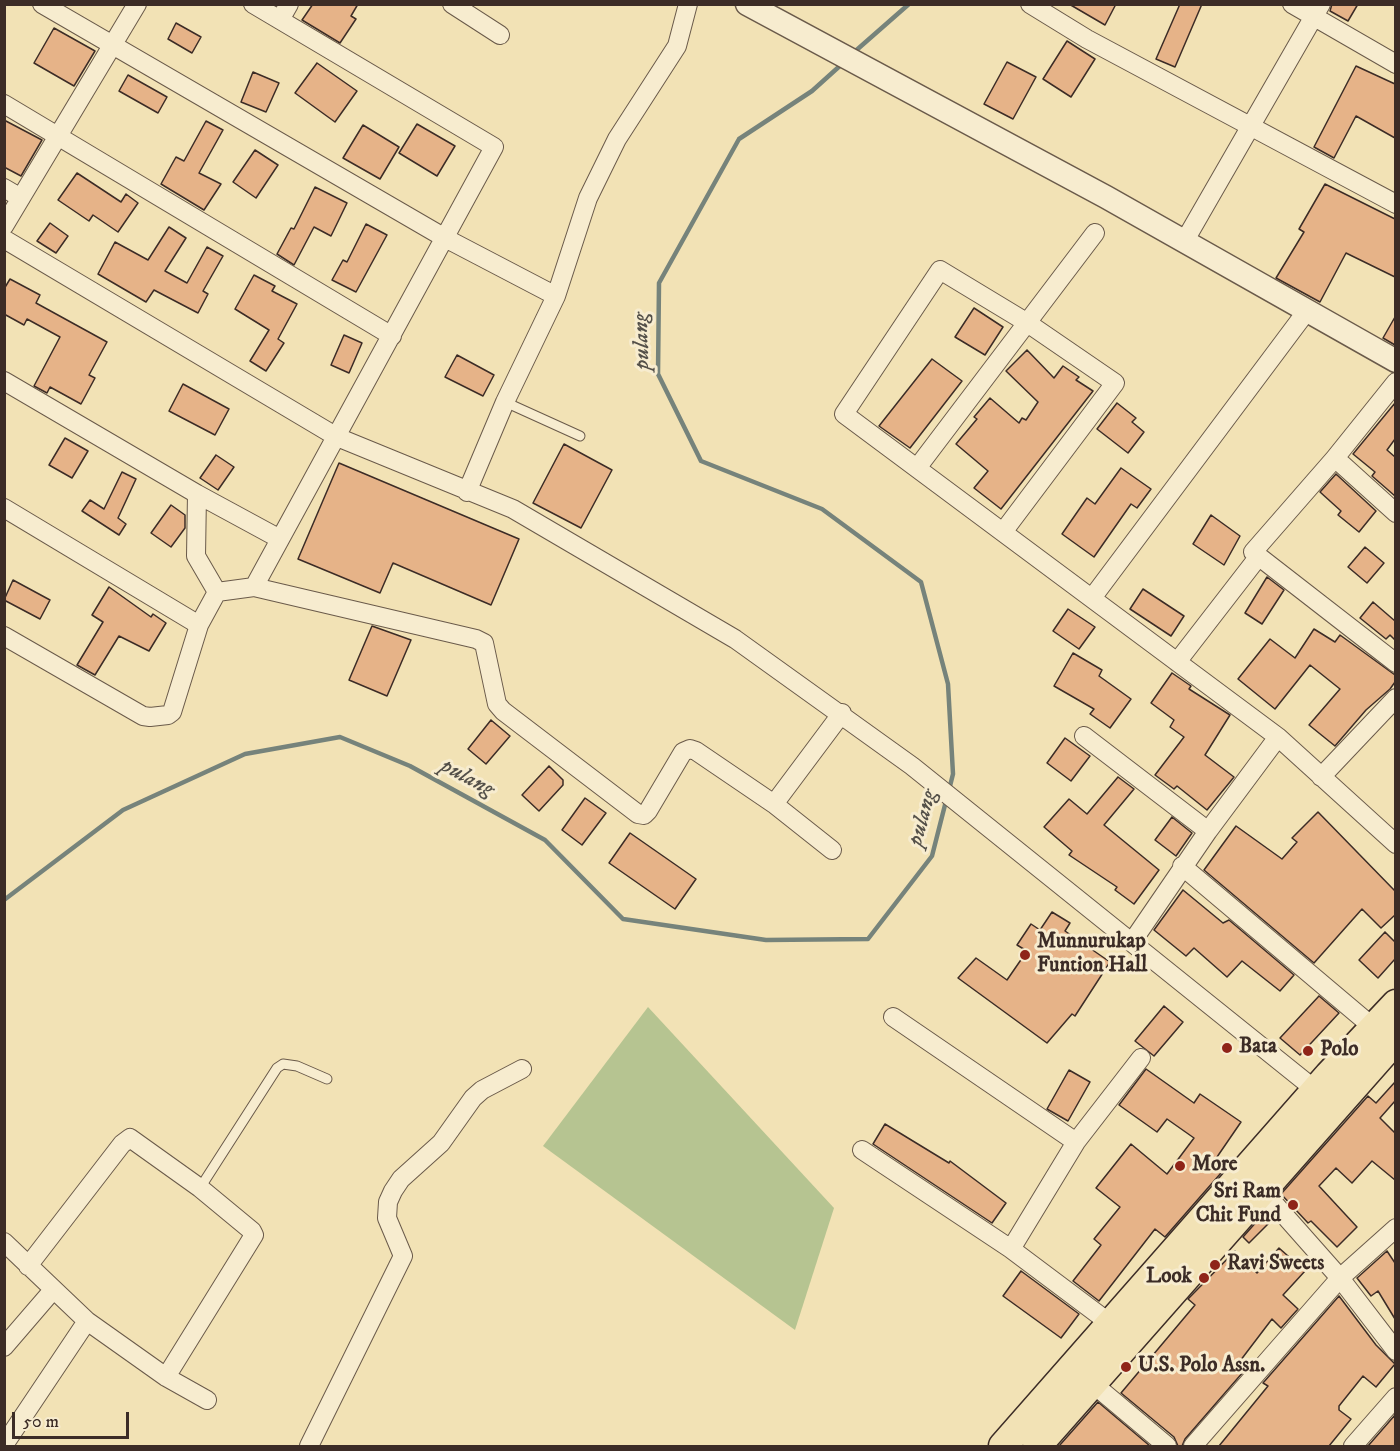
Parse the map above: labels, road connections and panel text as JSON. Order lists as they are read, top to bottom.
{
  "water": ["pulang"],
  "places": [
    "Munnurukap Funtion Hall",
    "Bata",
    "Polo",
    "More",
    "Sri Ram Chit Fund",
    "Ravi Sweets",
    "Look",
    "U.S. Polo Assn."
  ],
  "scale_bar": "50 m"
}
